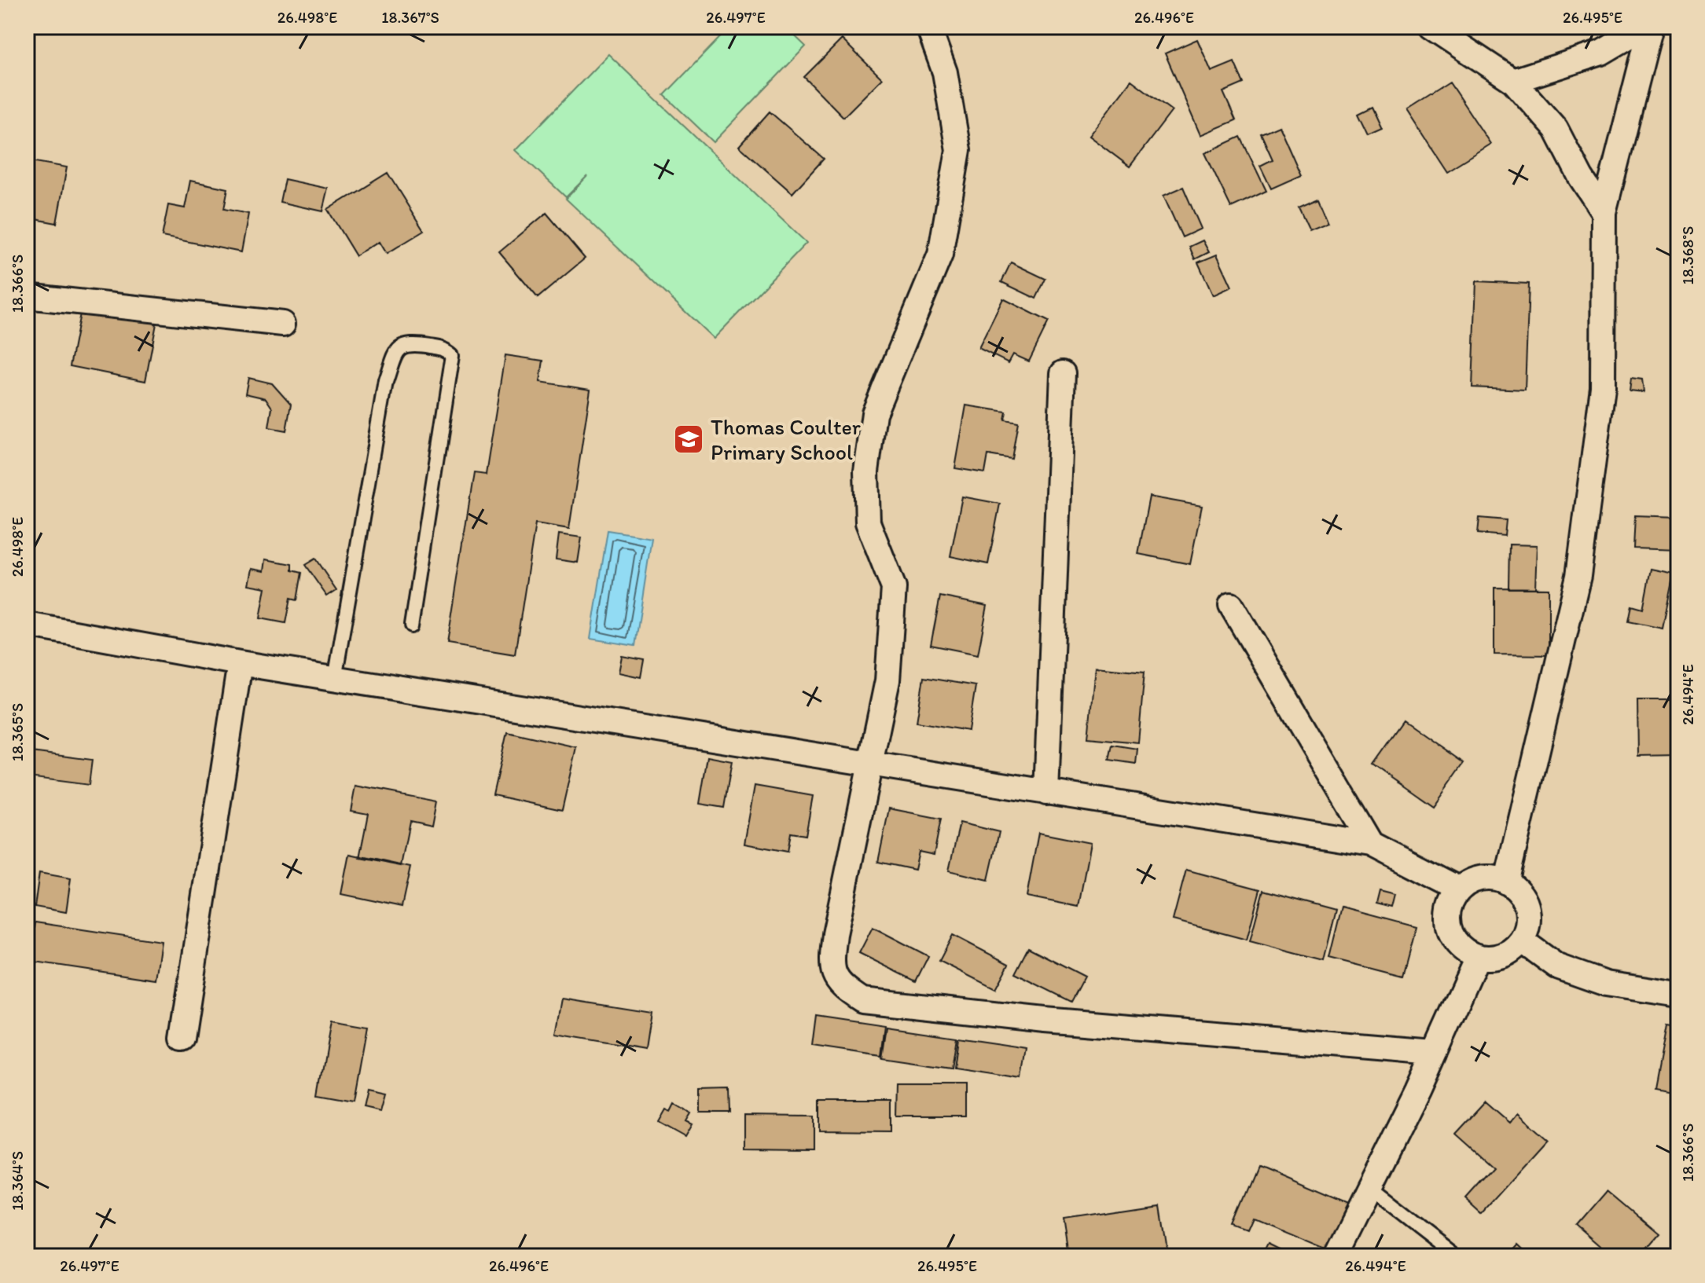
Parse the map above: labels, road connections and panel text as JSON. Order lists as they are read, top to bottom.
{
  "places": {
    "school or university": ["Thomas Coulter Primary School"]
  },
  "coordinates": [
    "26.498°E",
    "18.367°S",
    "26.497°E",
    "26.496°E",
    "26.495°E",
    "18.368°S",
    "18.366°S",
    "26.494°E",
    "18.365°S",
    "18.364°S"
  ]
}
